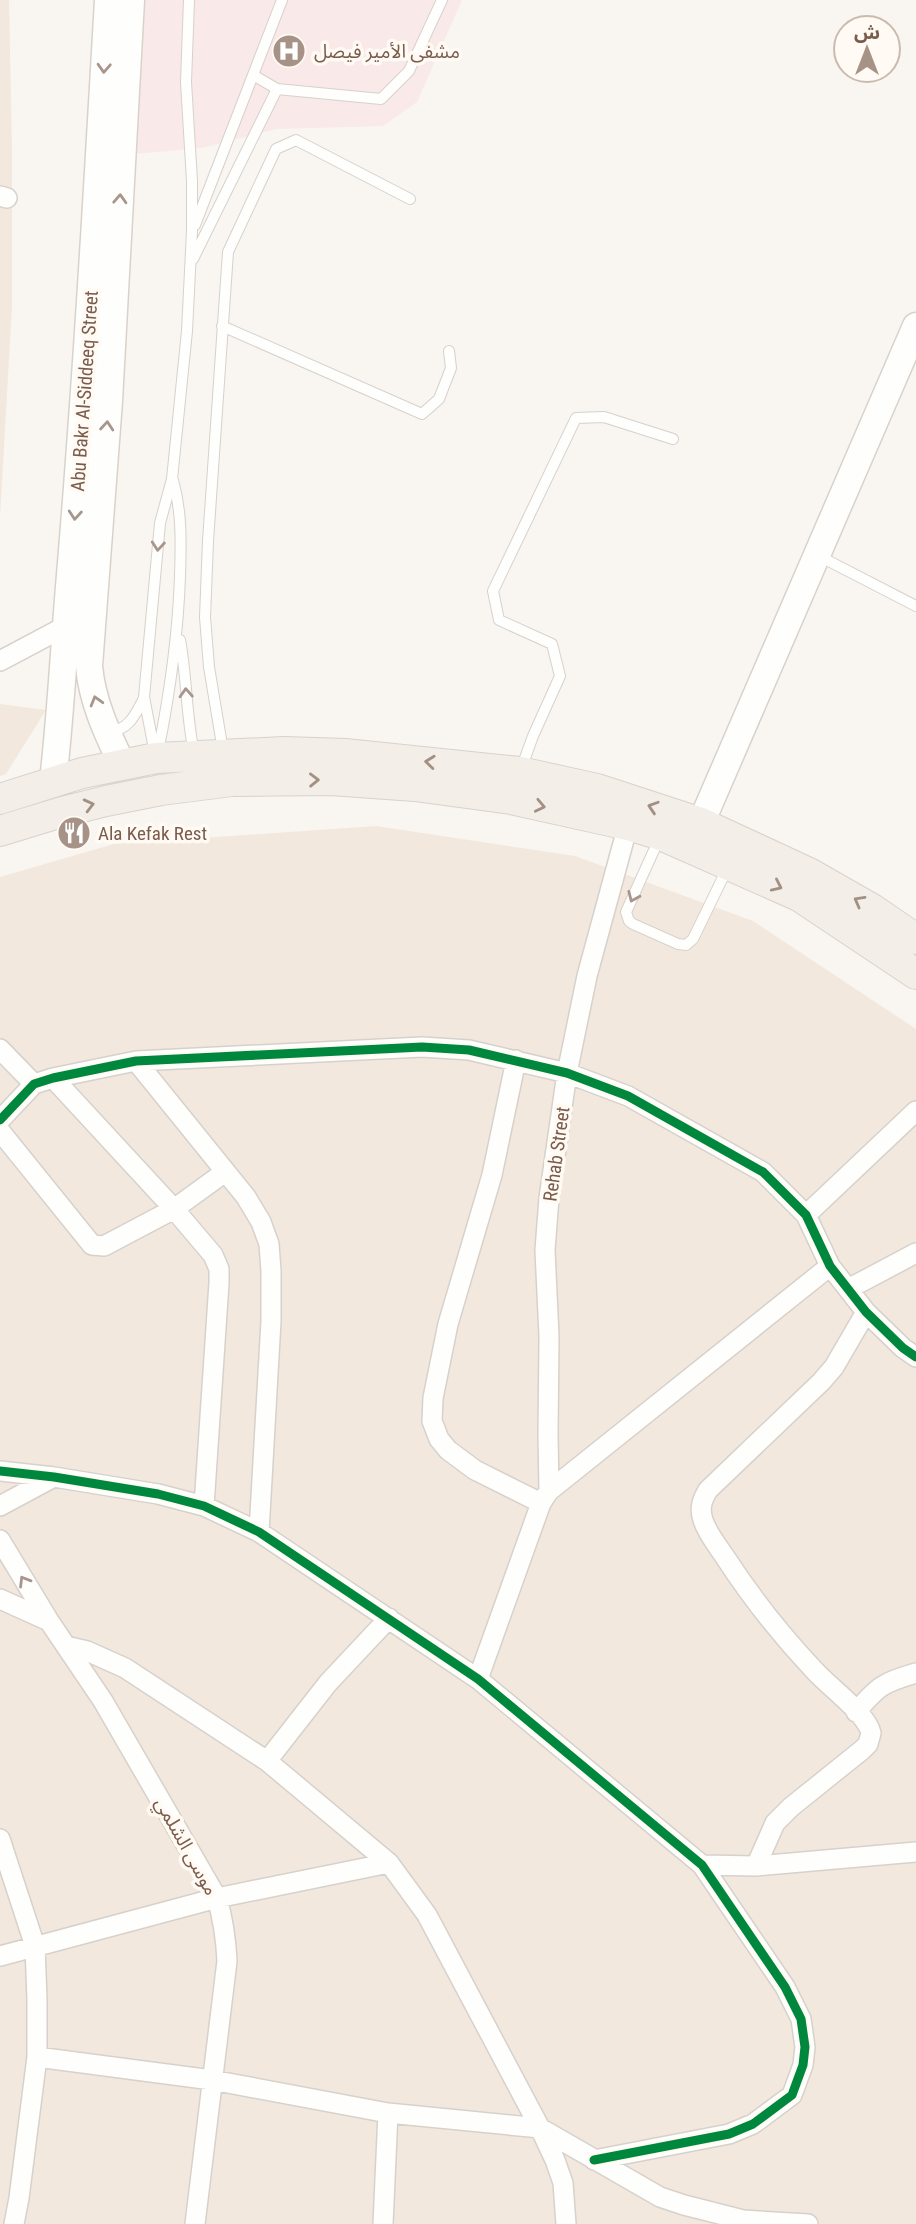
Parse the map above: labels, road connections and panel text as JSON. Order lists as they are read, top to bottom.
{
  "streets": {
    "street": ["Abu Bakr Al-Siddeeq Street", "Rehab Street", "موسى الشلمي"]
  },
  "places": {
    "hospital": ["مشفى الأمير فيصل"],
    "restaurant": ["Ala Kefak Rest"]
  },
  "north": "top"
}
